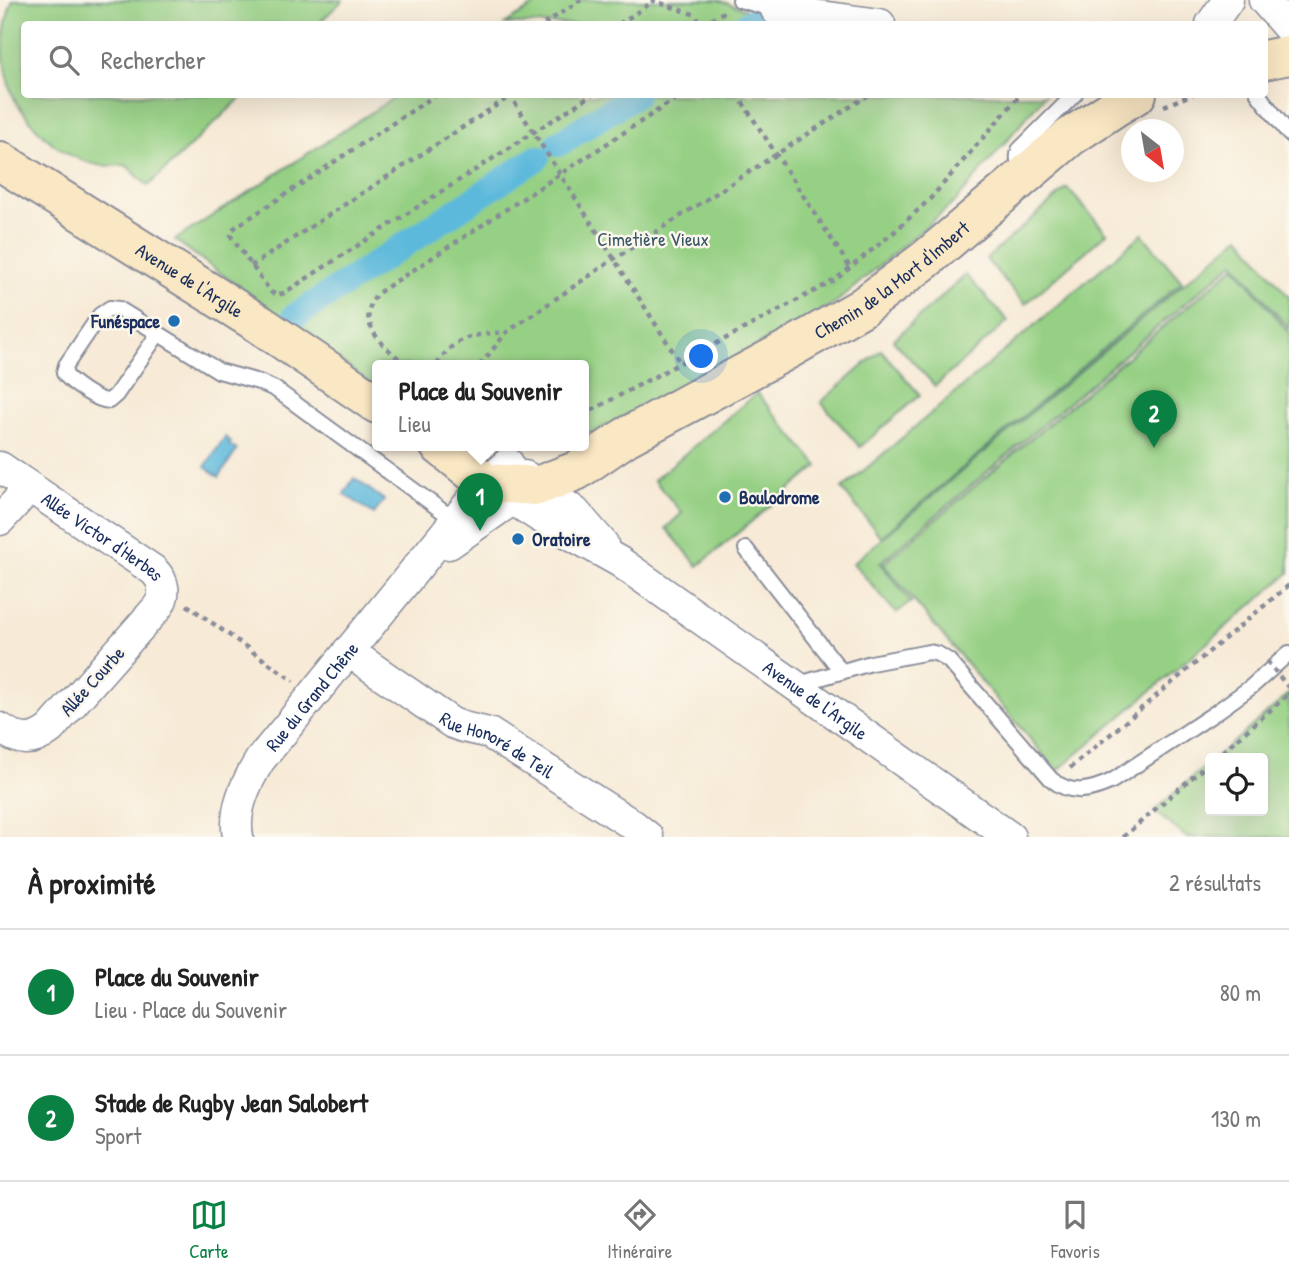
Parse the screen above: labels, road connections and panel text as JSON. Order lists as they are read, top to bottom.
{
  "streets": {
    "street": [
      "Chemin de la Mort d'Imbert",
      "Avenue de l'Argile",
      "Allée Victor d'Herbes",
      "Allée Courbe",
      "Rue du Grand Chêne",
      "Rue Honoré de Teil"
    ]
  },
  "crossings": [
    ["Chemin de la Mort d'Imbert", "Avenue de l'Argile"],
    ["Allée Victor d'Herbes", "Allée Courbe"],
    ["Rue du Grand Chêne", "Rue Honoré de Teil"]
  ],
  "parks": ["Cimetière Vieux"],
  "places": ["Funéspace", "Boulodrome", "Oratoire"],
  "north": "bottom right",
  "page": {
    "search": "Rechercher",
    "popup": ["Place du Souvenir", "Lieu"],
    "pins": ["2", "1"],
    "heading": ["À proximité", "2 résultats"],
    "list": [
      {
        "mark": "1",
        "name": "Place du Souvenir",
        "note": "Lieu · Place du Souvenir",
        "value": "80 m"
      },
      {
        "mark": "2",
        "name": "Stade de Rugby Jean Salobert",
        "note": "Sport",
        "value": "130 m"
      }
    ],
    "nav": ["Carte", "Itinéraire", "Favoris"]
  }
}
